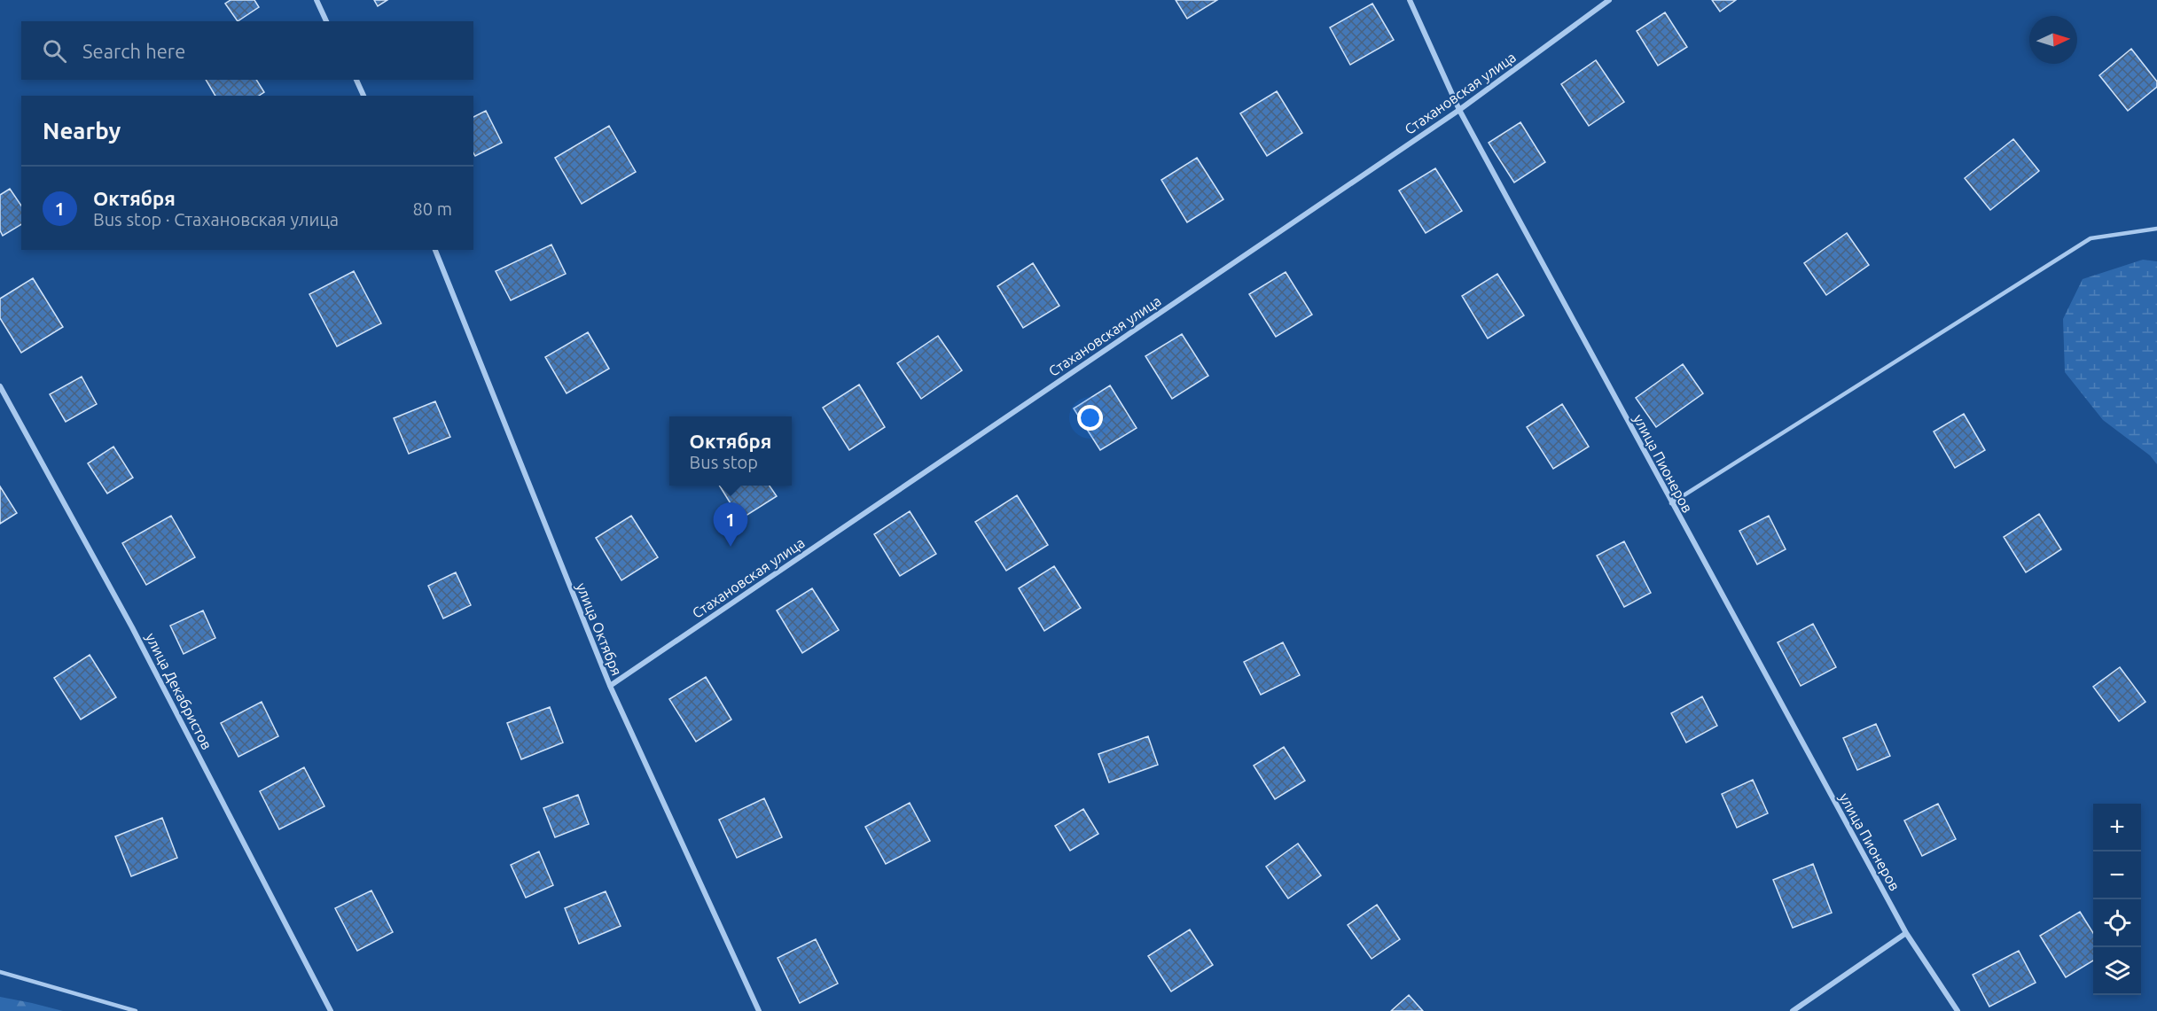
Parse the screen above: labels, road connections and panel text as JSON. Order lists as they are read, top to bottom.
{
  "streets": {
    "street": [
      "Стахановская улица",
      "улица Пионеров",
      "улица Октября",
      "улица Декабристов"
    ]
  },
  "crossings": [
    ["Стахановская улица", "улица Пионеров"],
    ["Стахановская улица", "улица Октября"]
  ],
  "north": "right",
  "page": {
    "search": "Search here",
    "heading": "Nearby",
    "list": [
      {
        "mark": "1",
        "name": "Октября",
        "note": "Bus stop · Стахановская улица",
        "value": "80 m"
      }
    ],
    "popup": ["Октября", "Bus stop"],
    "pins": "1",
    "map_buttons": ["+", "−"]
  }
}
